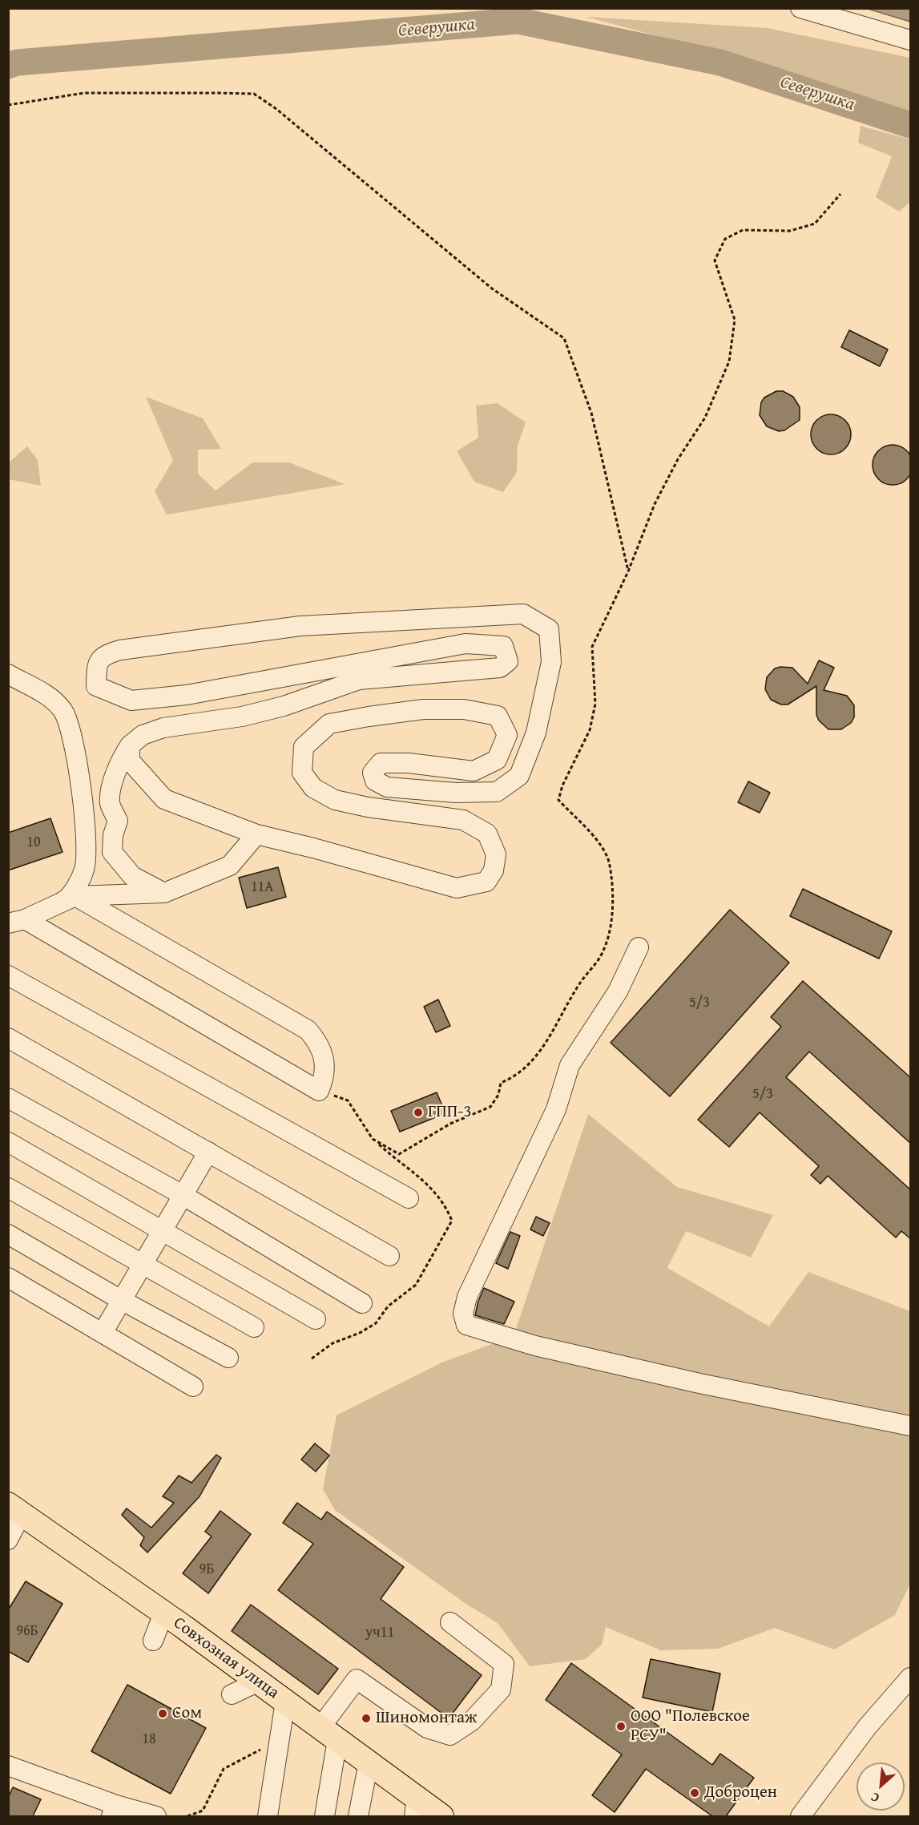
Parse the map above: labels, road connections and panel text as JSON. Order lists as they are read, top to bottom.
{
  "streets": {
    "main road": ["Совхозная улица"]
  },
  "water": ["Северушка"],
  "places": [
    "ГПП-3",
    "Сом",
    "Шиномонтаж",
    "ООО \"Полевское РСУ\"",
    "Доброцен"
  ],
  "house_numbers": [
    "10",
    "11А",
    "5/3",
    "5/3",
    "9Б",
    "96Б",
    "уч11",
    "18"
  ],
  "north": "bottom left"
}
